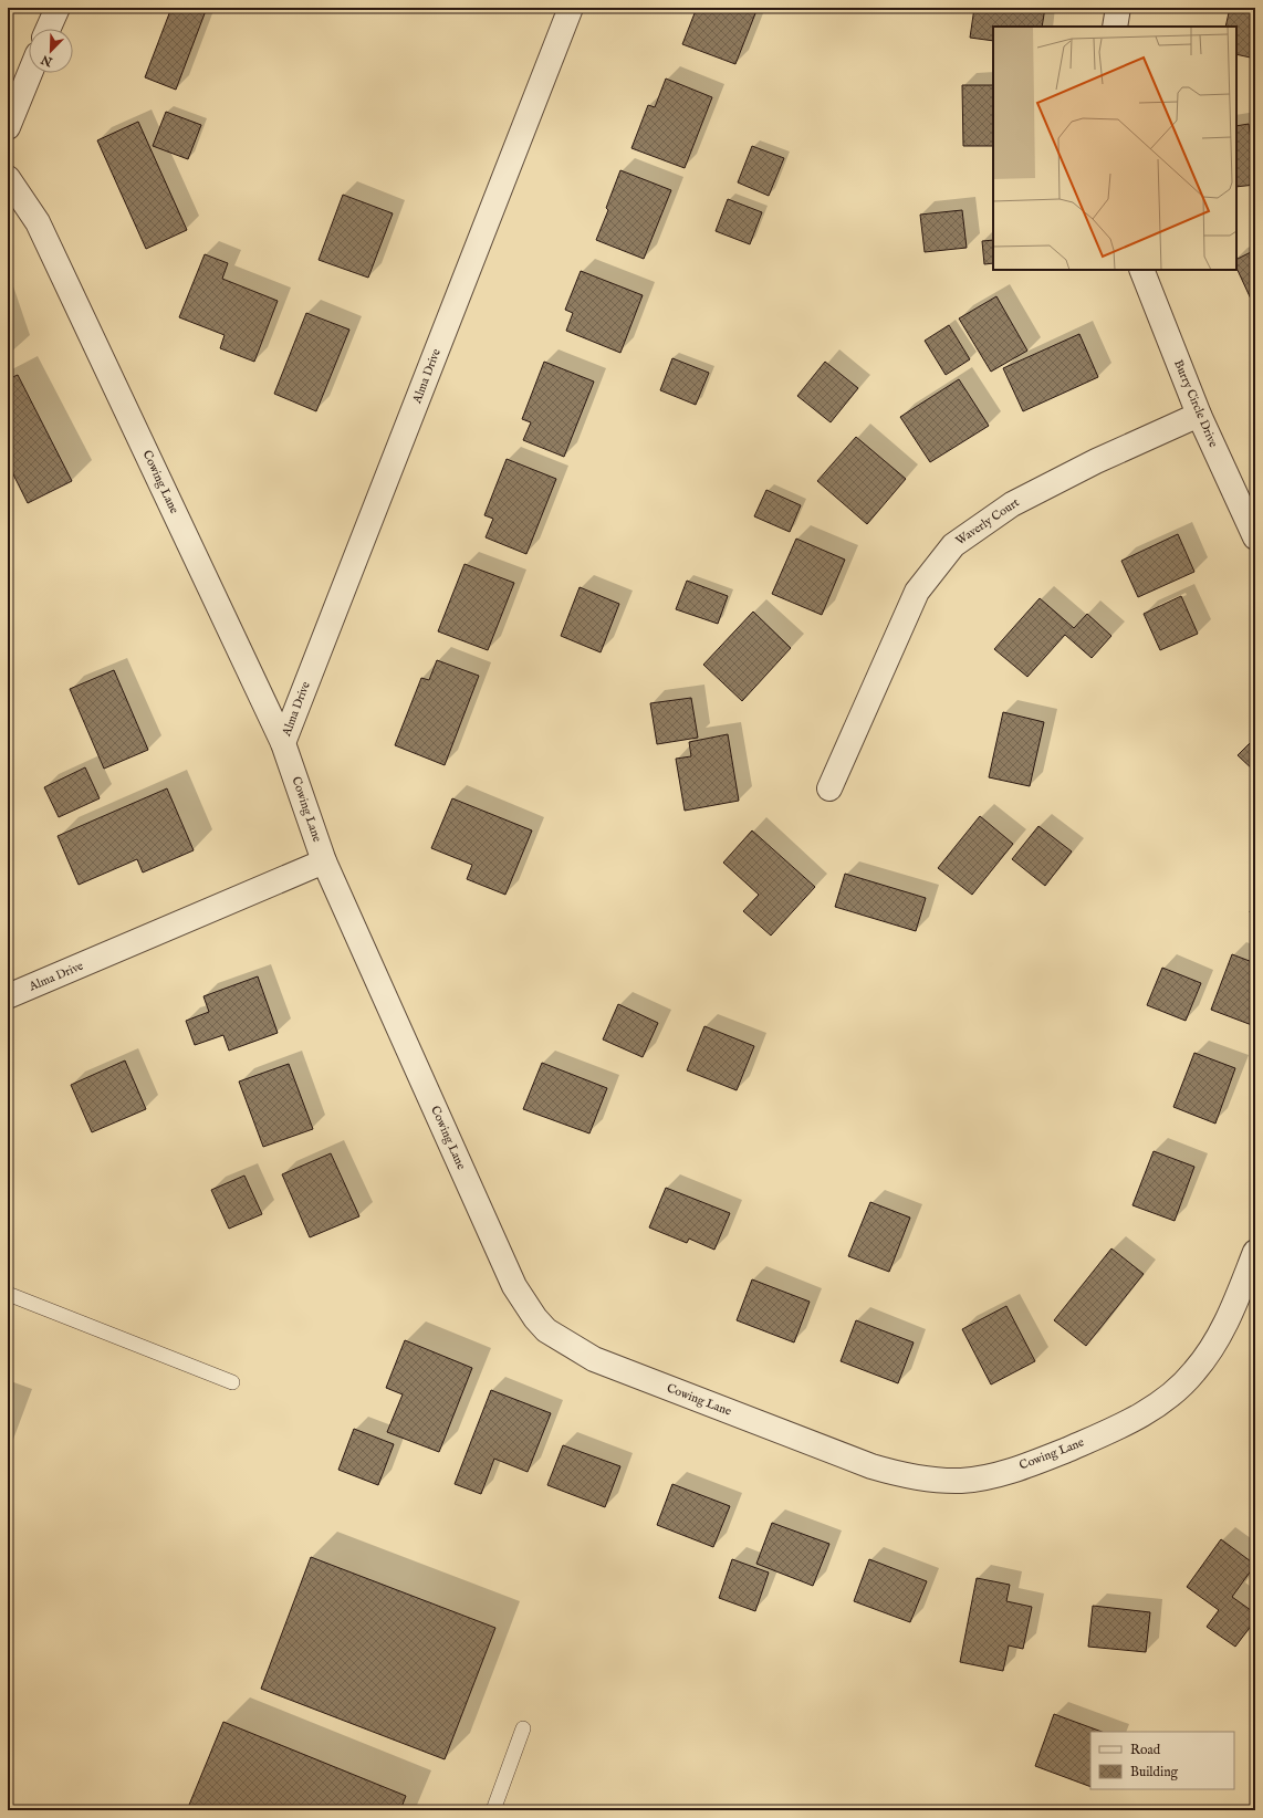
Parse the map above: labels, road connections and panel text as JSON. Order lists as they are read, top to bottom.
{
  "streets": {
    "street": [
      "Alma Drive",
      "Burry Circle Drive",
      "Cowing Lane",
      "Waverly Court"
    ]
  },
  "crossings": [
    ["Alma Drive", "Cowing Lane"],
    ["Burry Circle Drive", "Waverly Court"]
  ],
  "legend": ["Road", "Building"],
  "north": "bottom left"
}
